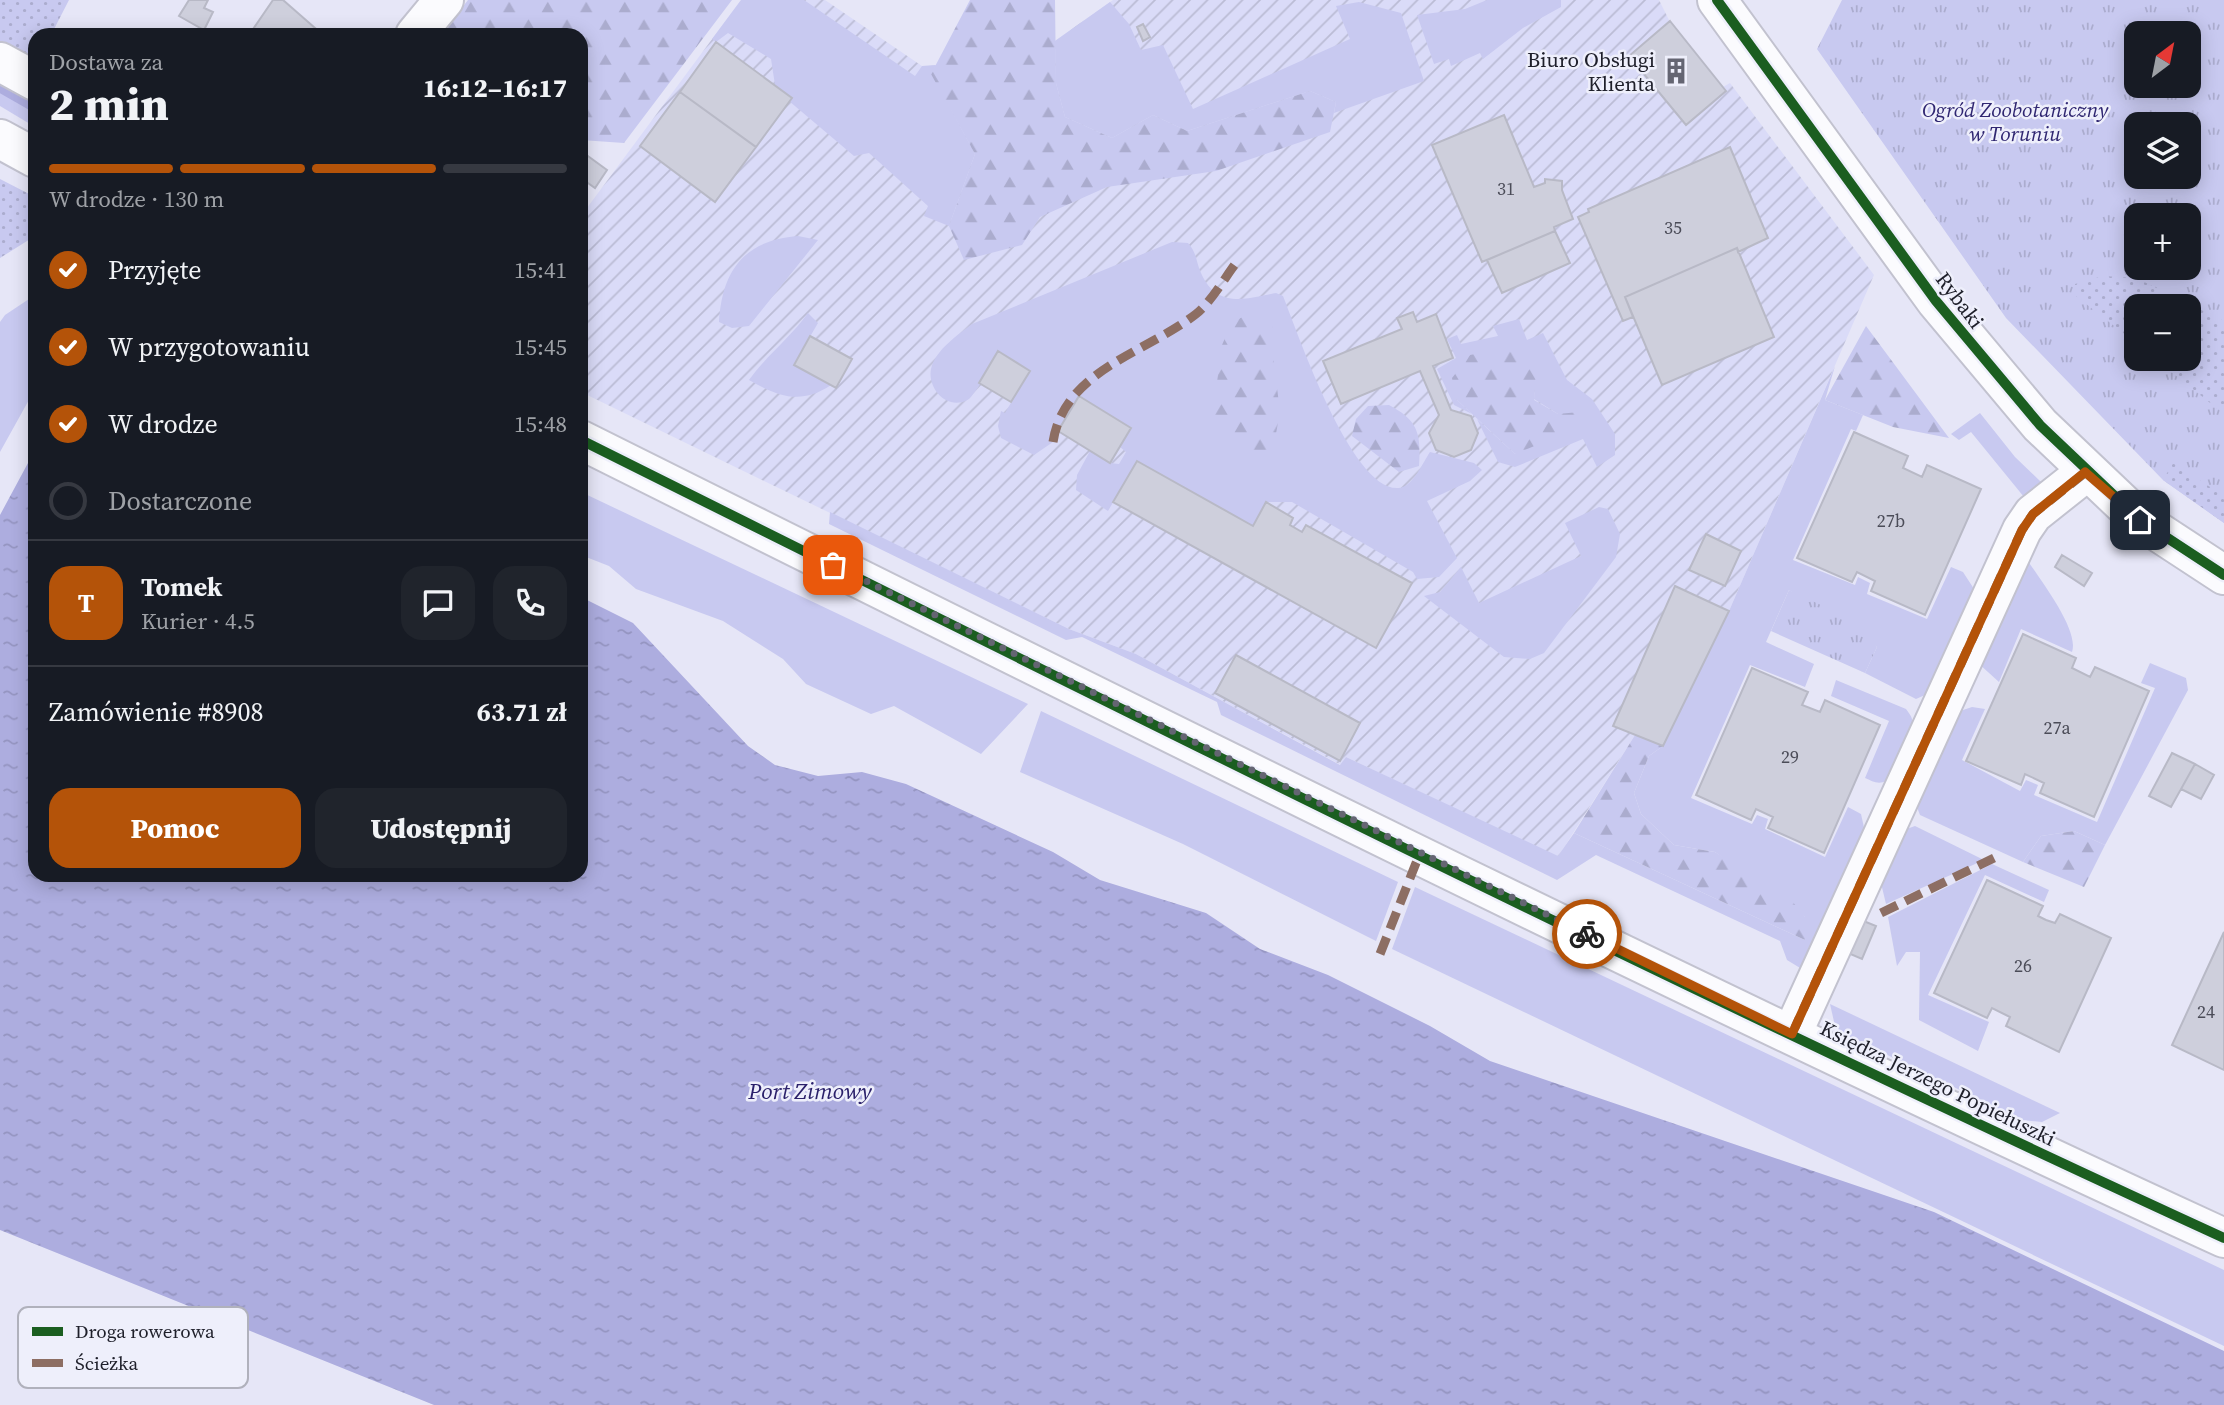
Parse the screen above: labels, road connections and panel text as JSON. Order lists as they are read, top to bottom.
{
  "streets": {
    "street": ["Rybaki", "Księdza Jerzego Popiełuszki"]
  },
  "water": ["Port Zimowy"],
  "parks": ["Ogród Zoobotaniczny w Toruniu"],
  "places": {
    "building": ["Biuro Obsługi Klienta"]
  },
  "house_numbers": [
    "31",
    "35",
    "27b",
    "27a",
    "29",
    "26",
    "24"
  ],
  "legend": ["Droga rowerowa", "Ścieżka"],
  "north": "top right",
  "page": {
    "map_buttons": ["+", "−"],
    "heading": ["2 min", "Dostawa za", "16:12–16:17"],
    "panel": [
      "Tomek",
      "Kurier · 4.5",
      "Zamówienie #8908",
      "63.71 zł"
    ],
    "bar": "W drodze · 130 m",
    "list": [
      ["Przyjęte", "15:41"],
      ["W przygotowaniu", "15:45"],
      ["W drodze", "15:48"],
      "Dostarczone"
    ],
    "round": "T",
    "buttons": ["Pomoc", "Udostępnij"]
  }
}
